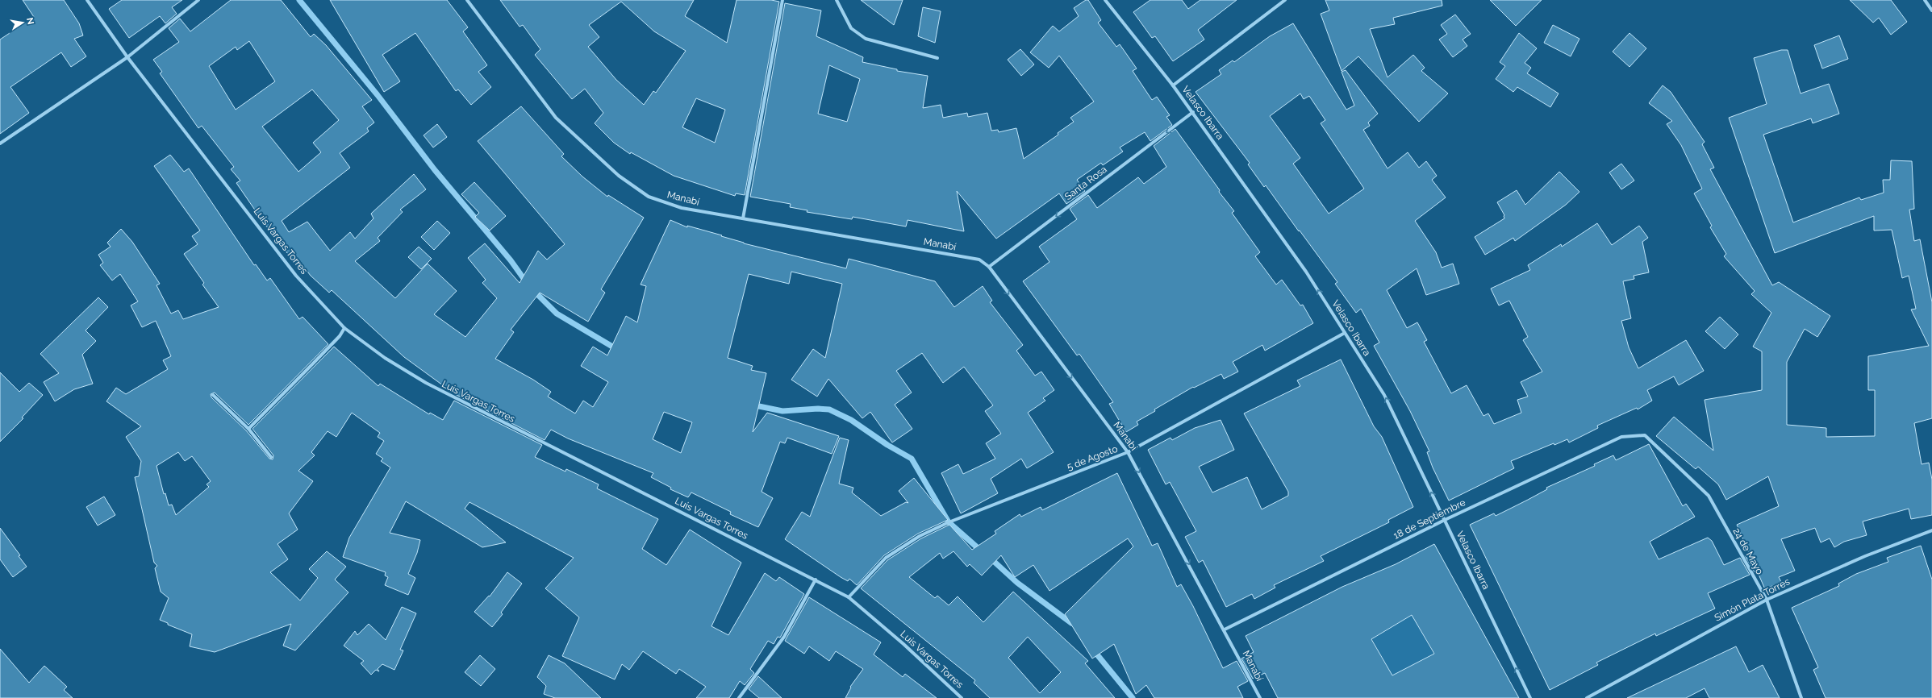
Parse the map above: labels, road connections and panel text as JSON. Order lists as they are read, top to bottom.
{
  "streets": {
    "street": [
      "Velasco Ibarra",
      "Santa Rosa",
      "Manabí",
      "Luis Vargas Torres",
      "5 de Agosto",
      "18 de Septiembre",
      "24 de Mayo",
      "Simón Plata Torres"
    ]
  },
  "crossings": [
    ["Velasco Ibarra", "Santa Rosa"],
    ["Velasco Ibarra", "5 de Agosto"],
    ["Velasco Ibarra", "18 de Septiembre"],
    ["Santa Rosa", "Manabí"],
    ["Manabí", "5 de Agosto"],
    ["Manabí", "18 de Septiembre"],
    ["Luis Vargas Torres", "5 de Agosto"],
    ["18 de Septiembre", "24 de Mayo"],
    ["24 de Mayo", "Simón Plata Torres"]
  ],
  "one_way": ["Velasco Ibarra", "Santa Rosa", "Manabí"],
  "north": "right"
}
